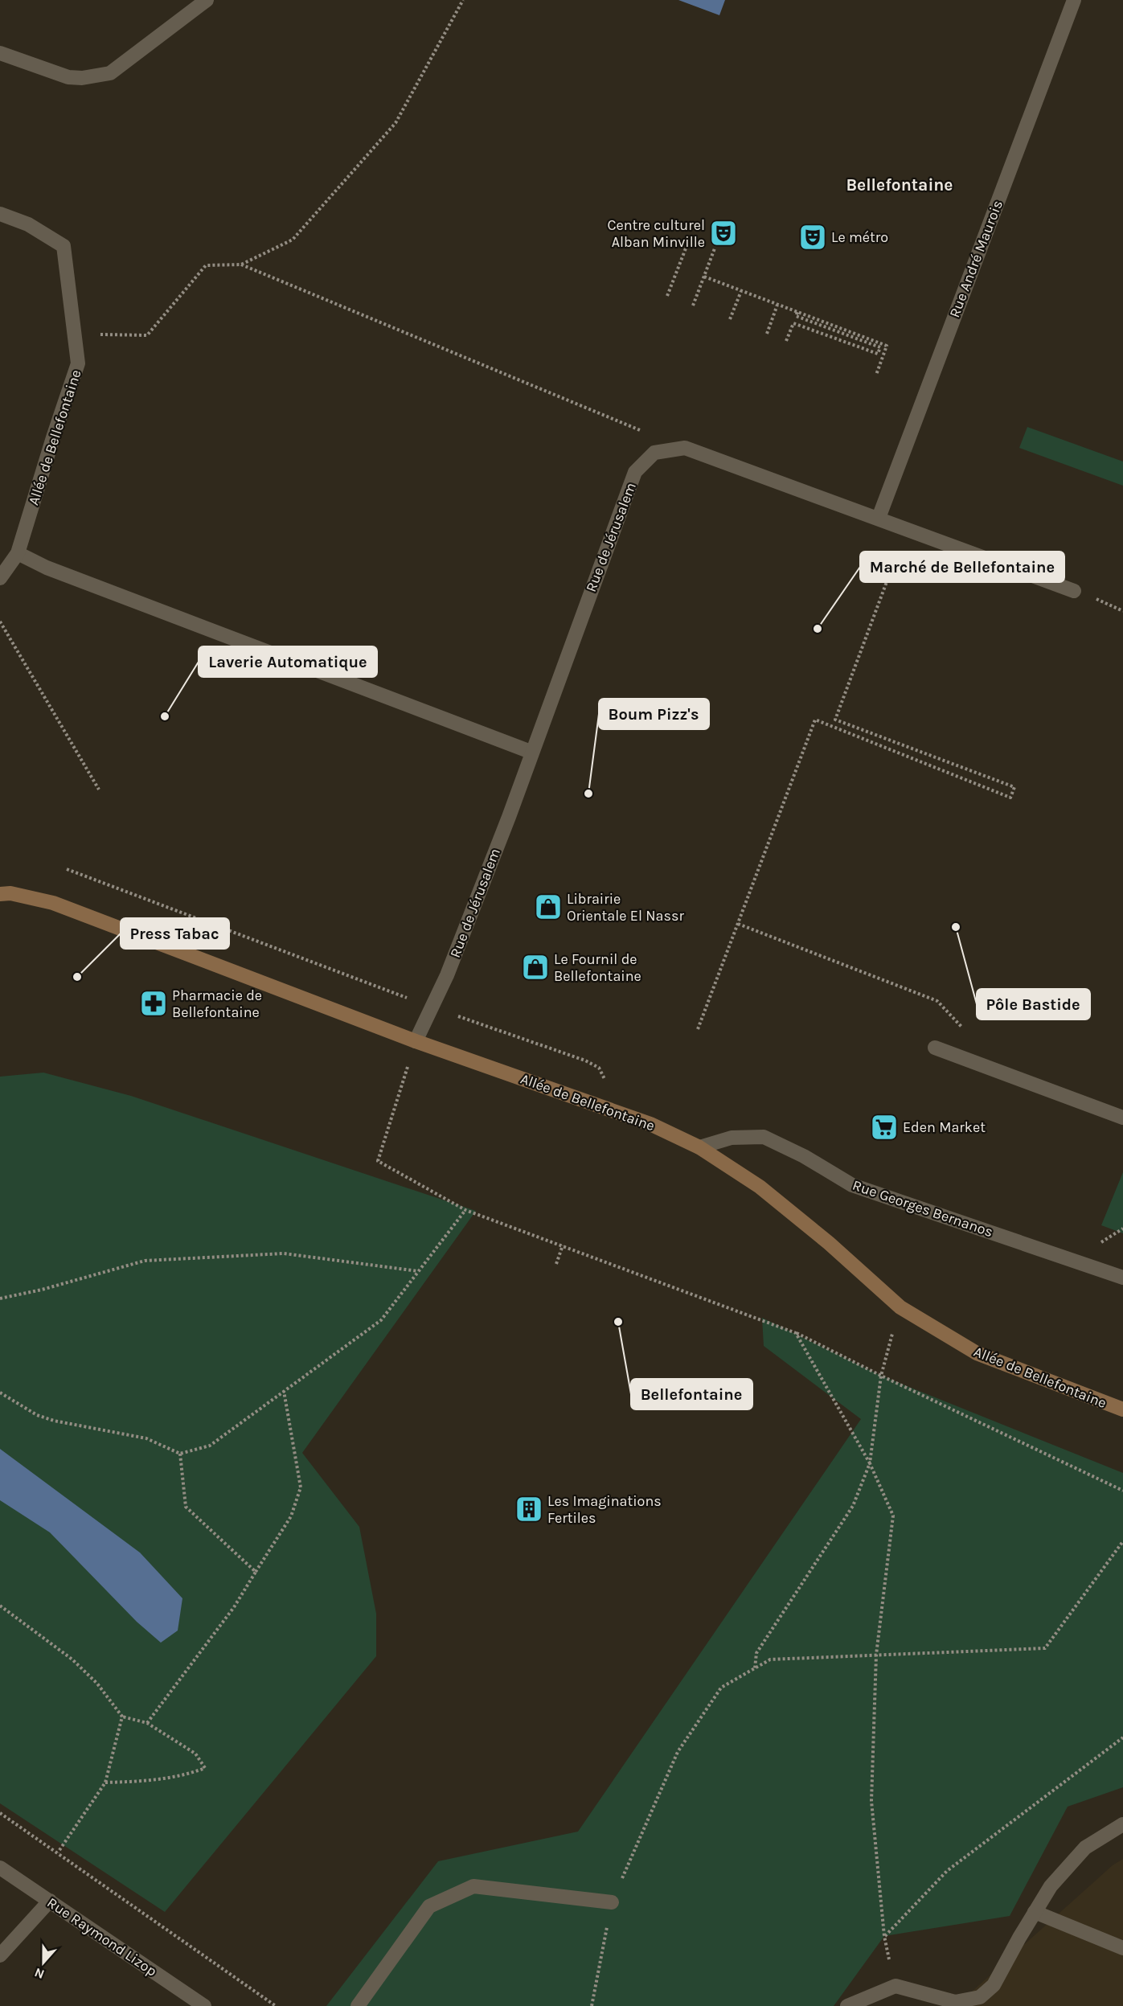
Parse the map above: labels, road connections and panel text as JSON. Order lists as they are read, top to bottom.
{
  "streets": {
    "street": [
      "Rue André Maurois",
      "Allée de Bellefontaine",
      "Rue de Jérusalem",
      "Rue Georges Bernanos",
      "Rue Raymond Lizop"
    ]
  },
  "crossings": [
    ["Allée de Bellefontaine", "Rue de Jérusalem"],
    ["Allée de Bellefontaine", "Rue Georges Bernanos"]
  ],
  "districts": ["Bellefontaine"],
  "places": {
    "theatre": ["Centre culturel Alban Minville", "Le métro"],
    "other": [
      "Marché de Bellefontaine",
      "Laverie Automatique",
      "Boum Pizz's",
      "Pôle Bastide",
      "Press Tabac",
      "Bellefontaine"
    ],
    "shop": ["Librairie Orientale El Nassr", "Le Fournil de Bellefontaine"],
    "pharmacy": ["Pharmacie de Bellefontaine"],
    "supermarket": ["Eden Market"],
    "building": ["Les Imaginations Fertiles"]
  },
  "north": "bottom"
}
